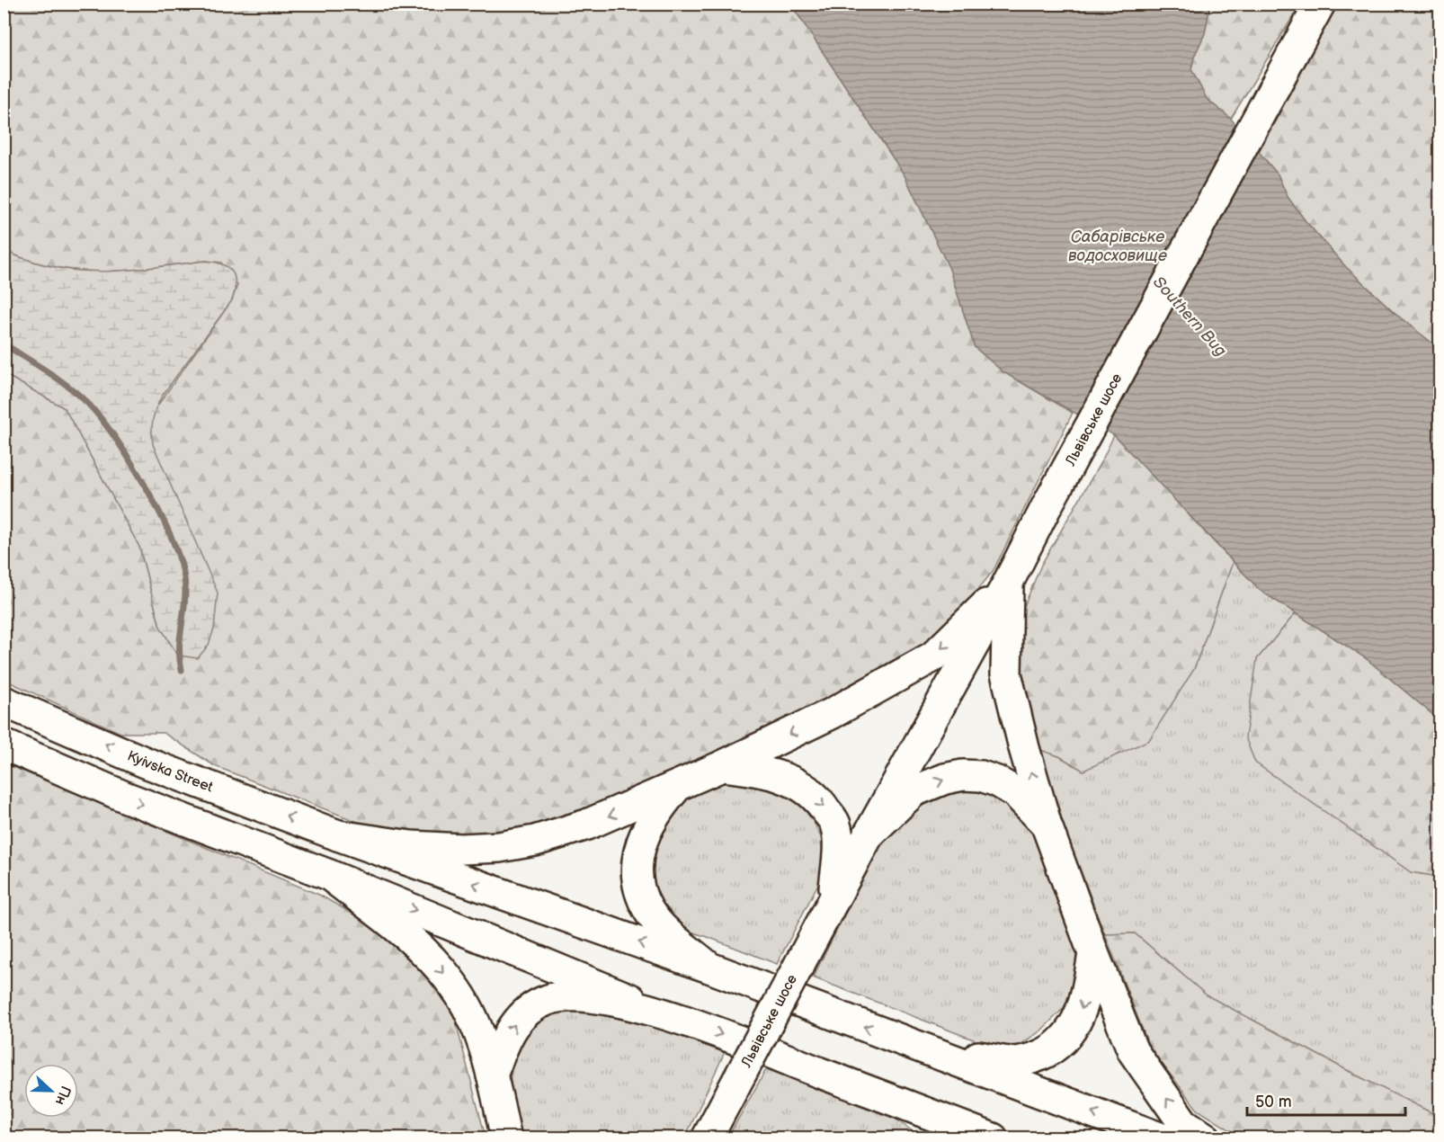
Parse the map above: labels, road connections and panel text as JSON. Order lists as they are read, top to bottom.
{
  "streets": {
    "main road": ["Львівське шосе", "Kyivska Street"]
  },
  "water": ["Сабарівське водосховище", "Southern Bug"],
  "scale_bar": "50 m",
  "north": "right"
}
